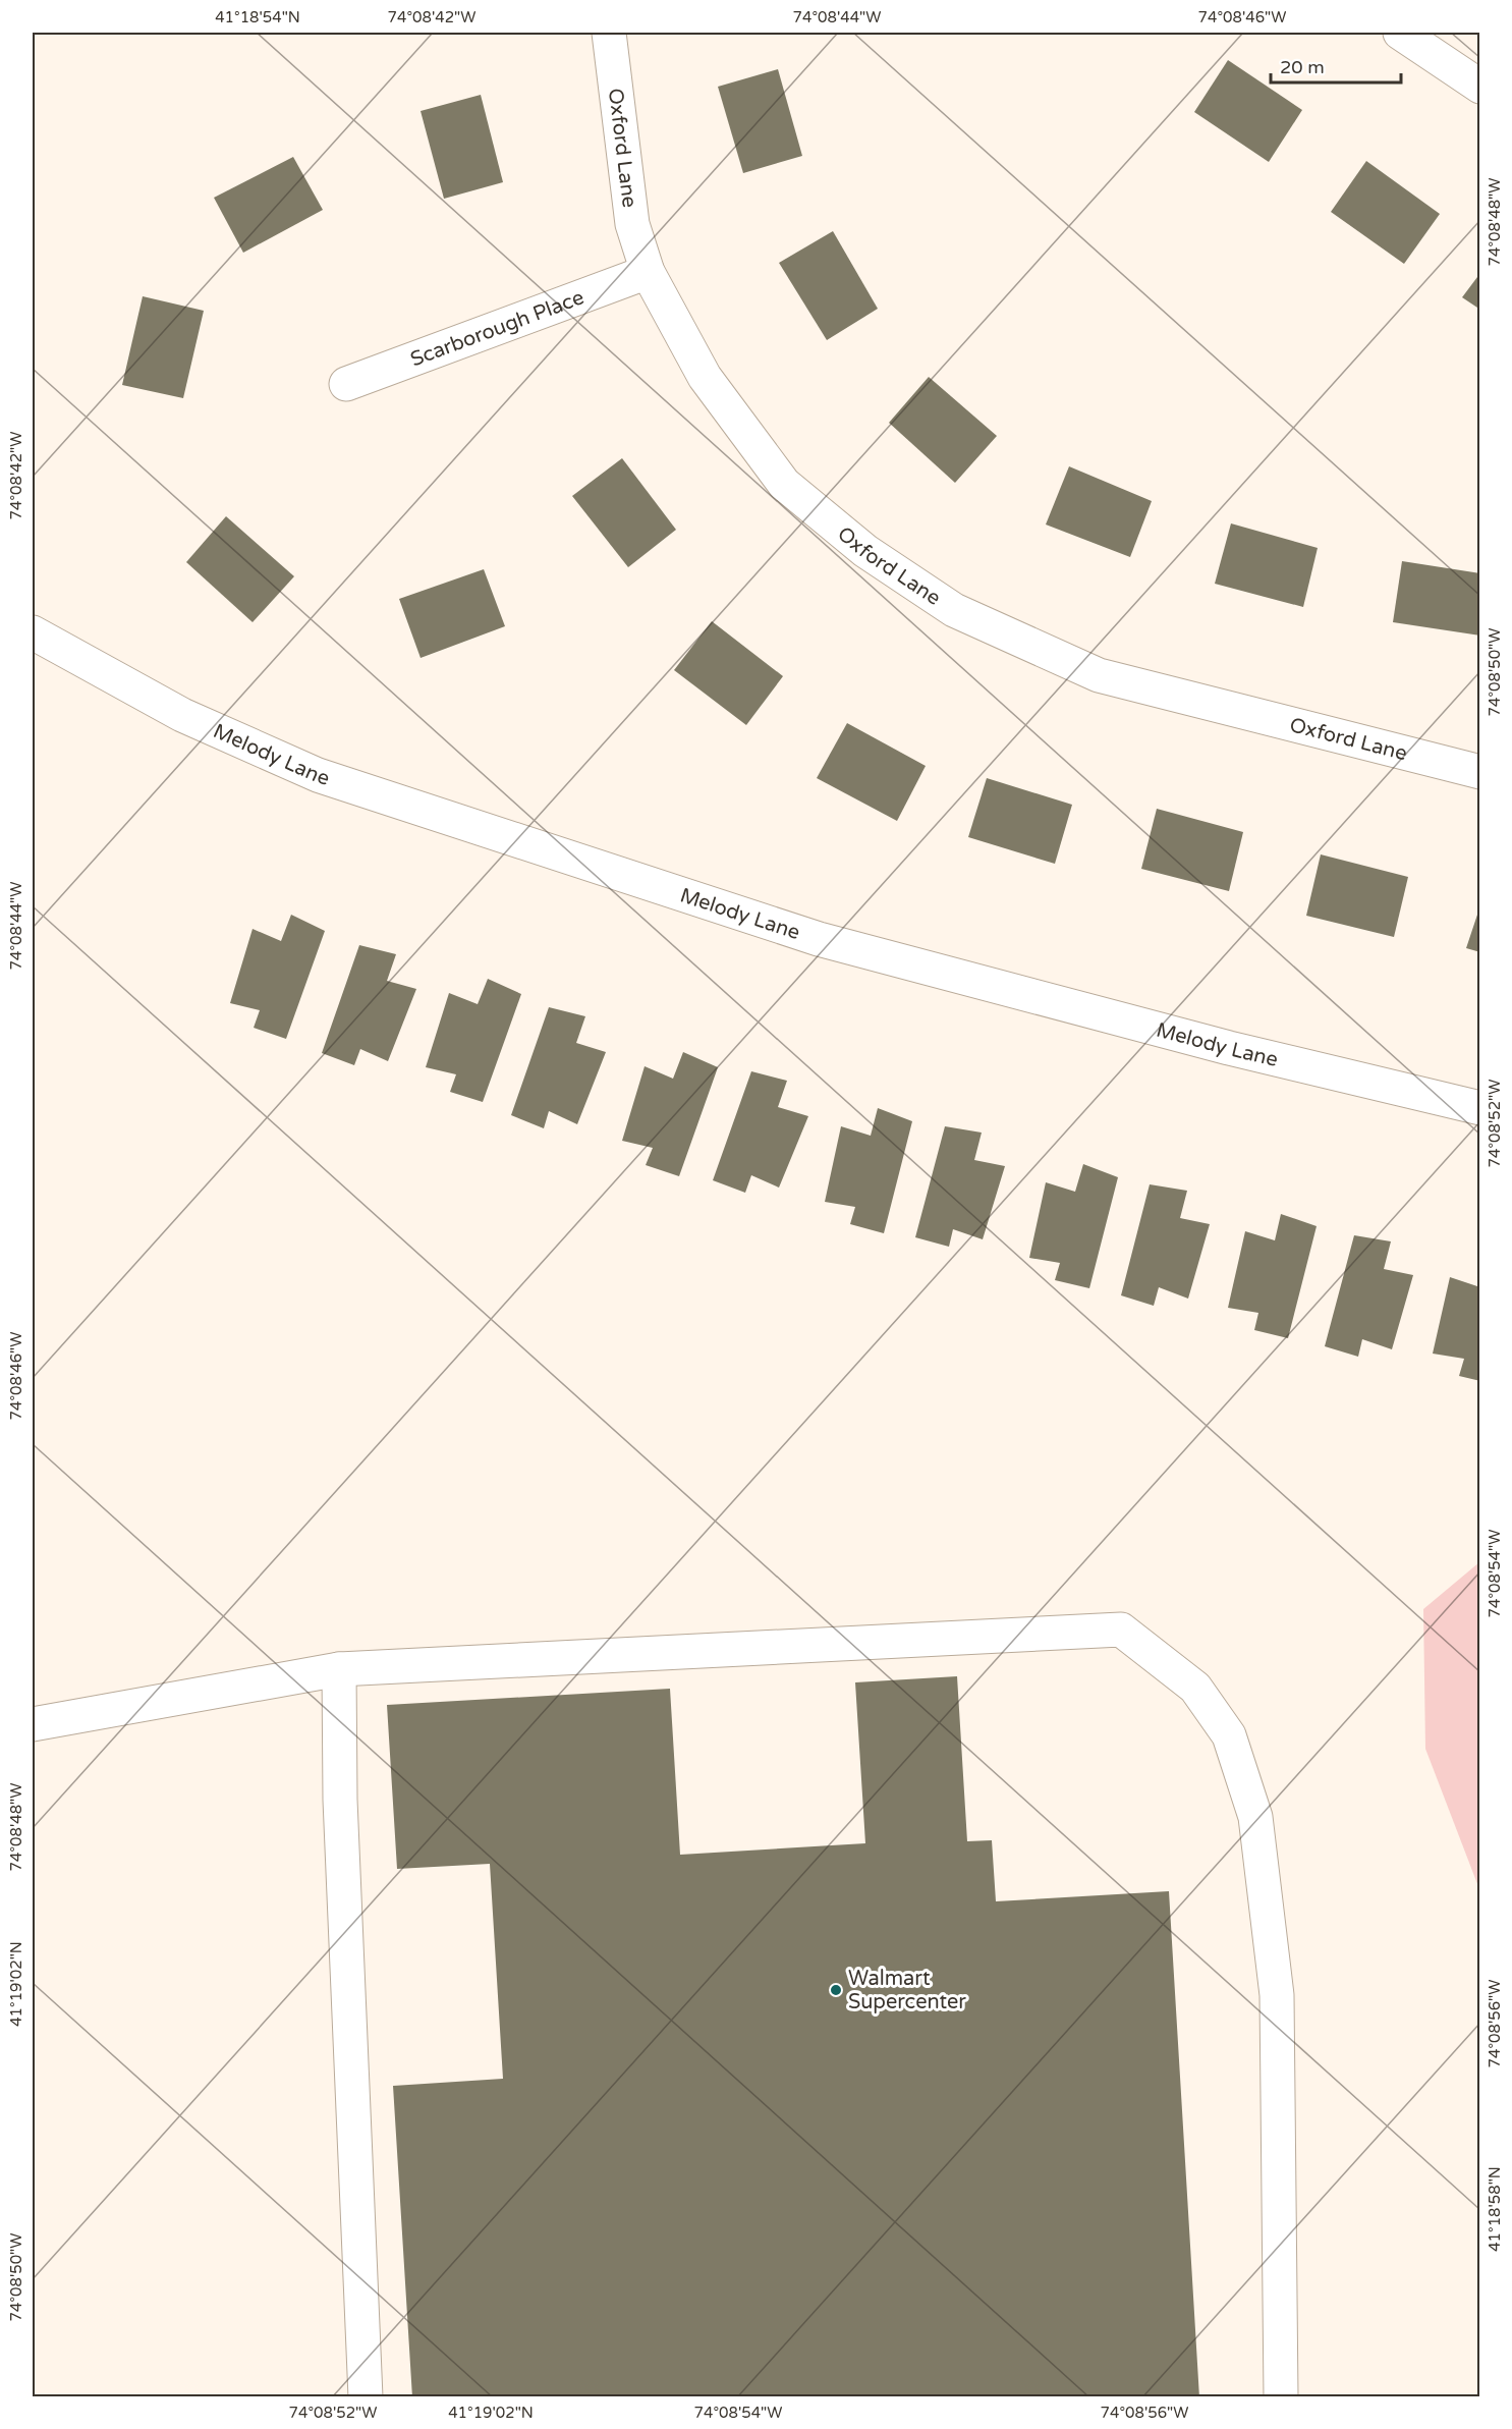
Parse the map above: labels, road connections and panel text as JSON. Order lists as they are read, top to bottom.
{
  "streets": {
    "street": ["Oxford Lane", "Scarborough Place", "Melody Lane"]
  },
  "crossings": [
    ["Oxford Lane", "Scarborough Place"]
  ],
  "places": ["Walmart Supercenter"],
  "scale_bar": "20 m",
  "coordinates": [
    "41°18'54\"N",
    "74°08'42\"W",
    "74°08'44\"W",
    "74°08'46\"W",
    "74°08'48\"W",
    "74°08'50\"W",
    "74°08'52\"W",
    "74°08'54\"W",
    "41°19'02\"N",
    "74°08'56\"W",
    "41°18'58\"N"
  ]
}
